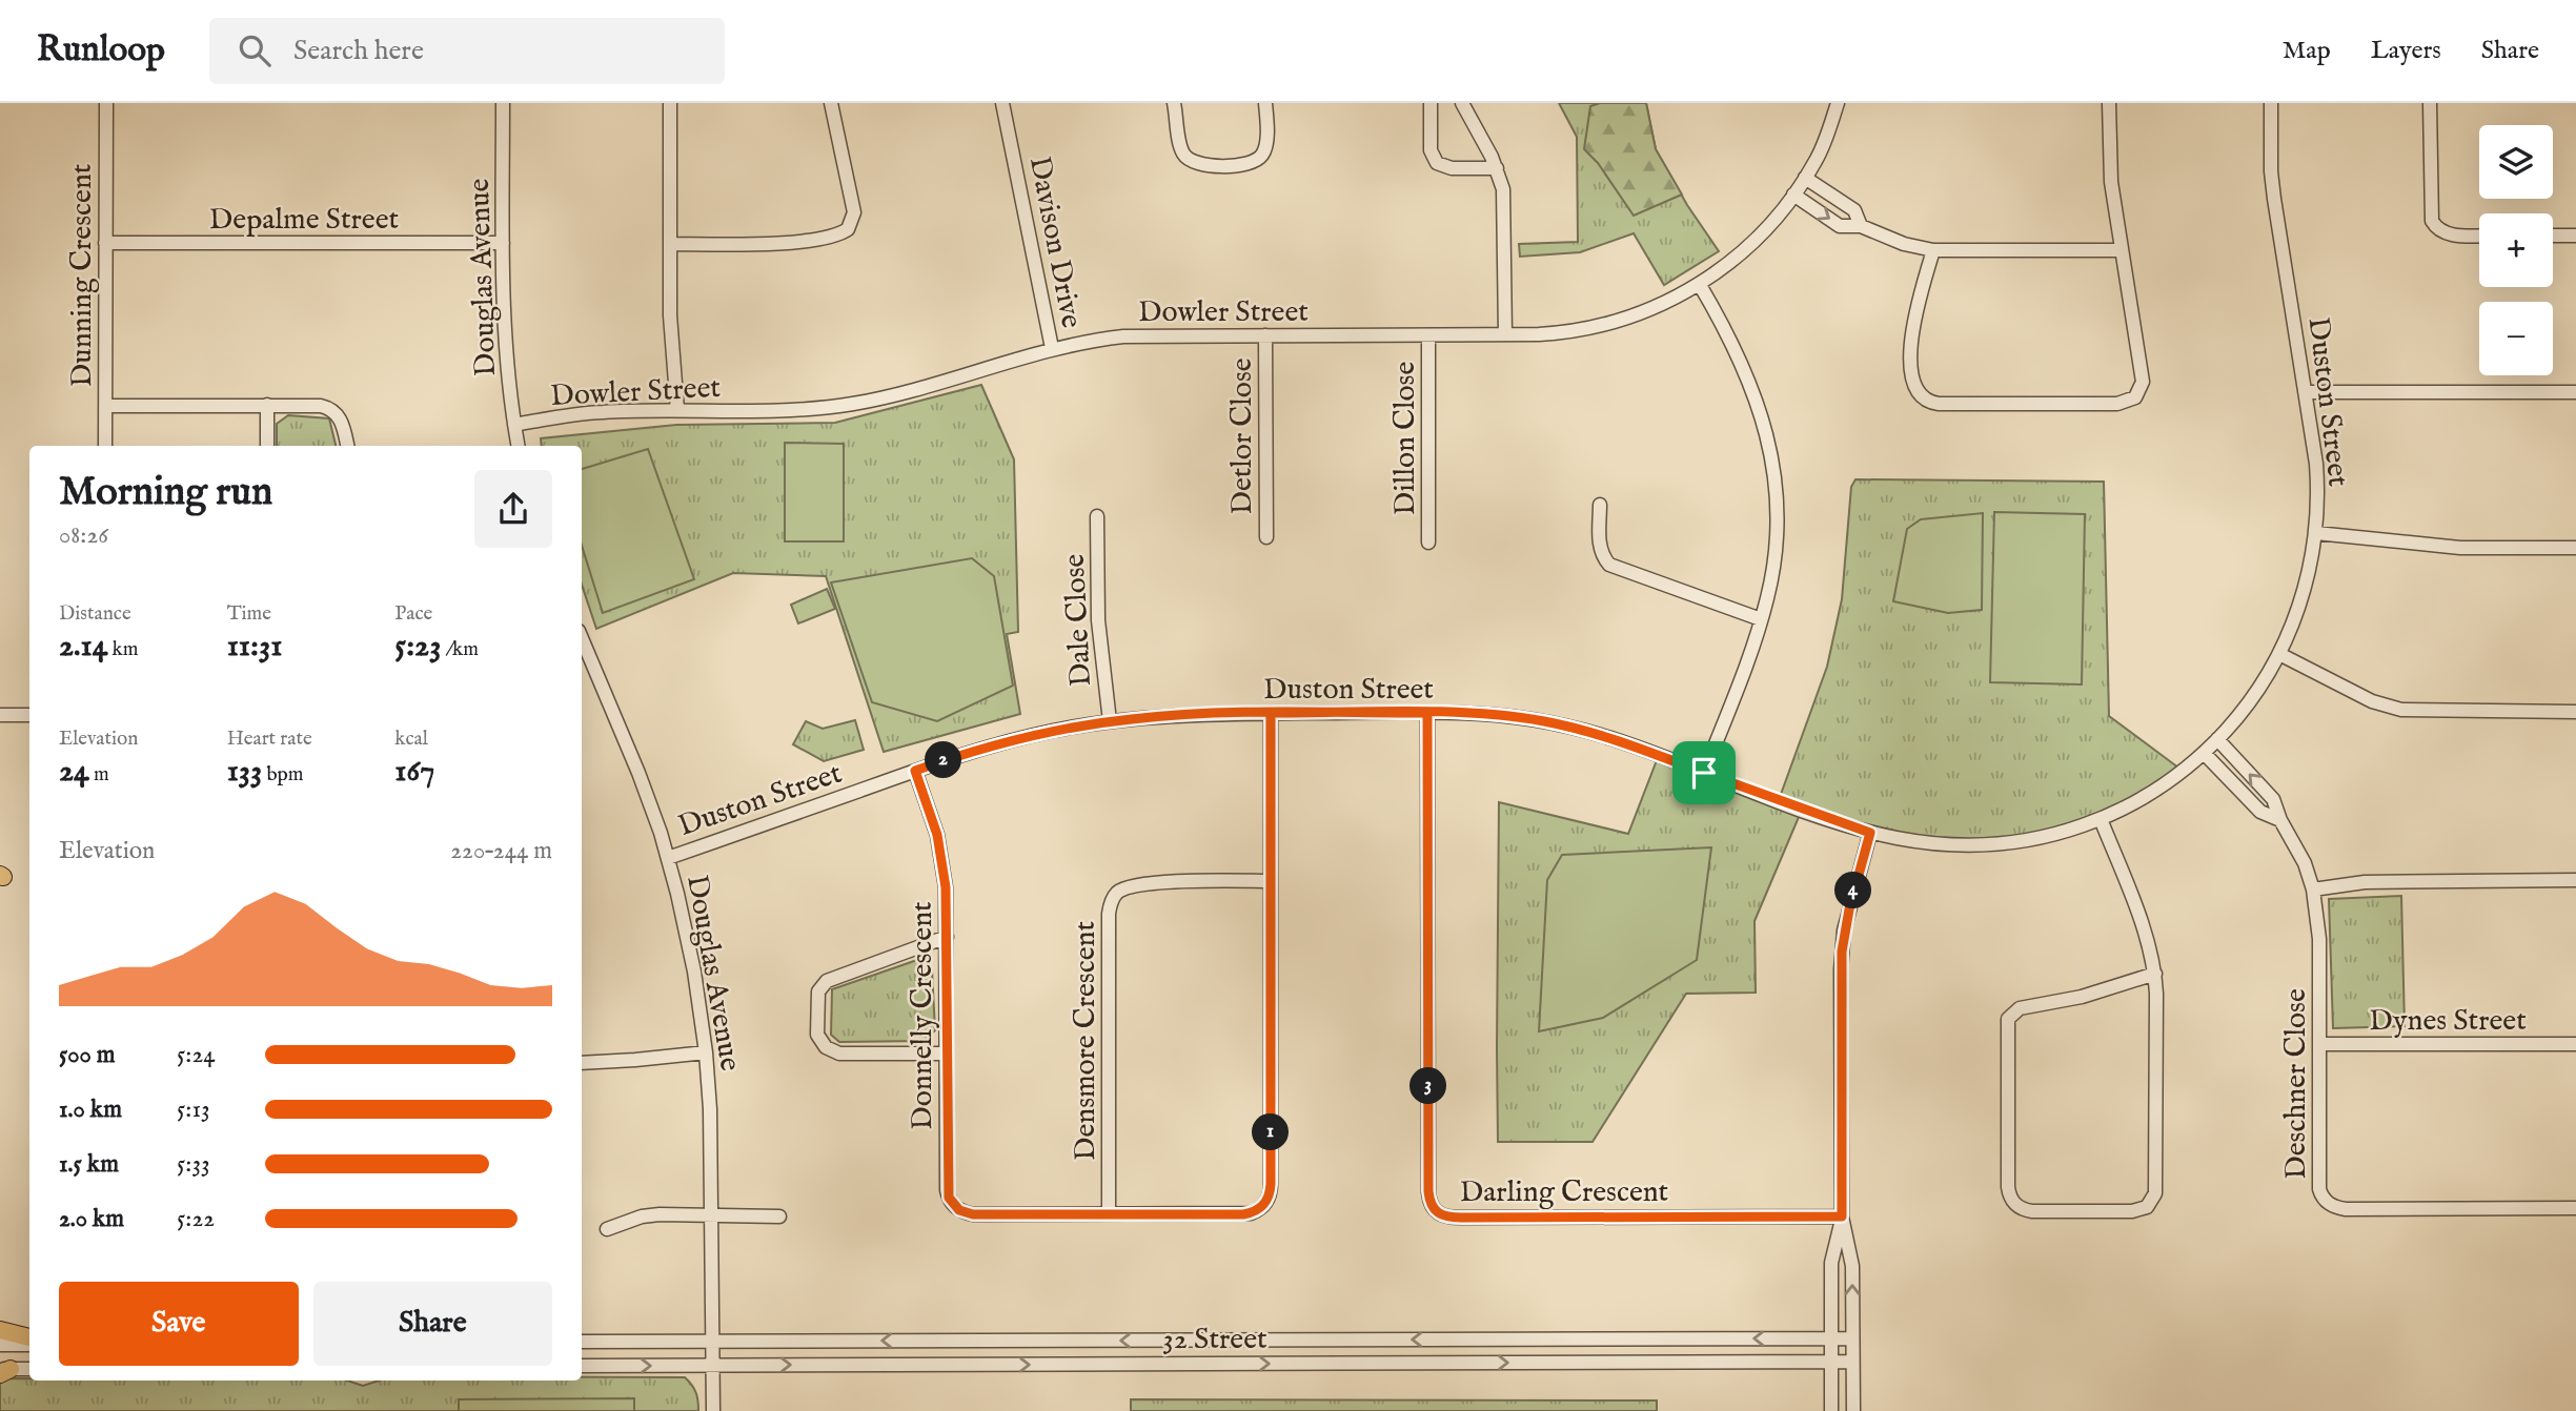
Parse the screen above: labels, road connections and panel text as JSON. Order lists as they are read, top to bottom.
{
  "streets": {
    "street": [
      "Depalme Street",
      "Davison Drive",
      "Dunning Crescent",
      "Douglas Avenue",
      "Dowler Street",
      "Duston Street",
      "Detlor Close",
      "Dillon Close",
      "Dale Close",
      "Donnelly Crescent",
      "Dynes Street",
      "Densmore Crescent",
      "Deschner Close",
      "Darling Crescent",
      "32 Street"
    ]
  },
  "crossings": [
    ["Depalme Street", "Dunning Crescent"],
    ["Depalme Street", "Douglas Avenue"],
    ["Davison Drive", "Dowler Street"],
    ["Douglas Avenue", "Dowler Street"],
    ["Douglas Avenue", "Duston Street"],
    ["Douglas Avenue", "32 Street"],
    ["Dowler Street", "Detlor Close"],
    ["Dowler Street", "Dillon Close"],
    ["Duston Street", "Dale Close"],
    ["Duston Street", "Donnelly Crescent"],
    ["Duston Street", "Deschner Close"],
    ["Duston Street", "Darling Crescent"],
    ["Donnelly Crescent", "Densmore Crescent"],
    ["Dynes Street", "Deschner Close"]
  ],
  "page": {
    "header": "Runloop",
    "search": "Search here",
    "nav": ["Map", "Layers", "Share"],
    "map_buttons": ["+", "−"],
    "heading": ["Morning run", "08:26"],
    "stats": [
      ["Distance", "2.14 km"],
      ["Time", "11:31"],
      ["Pace", "5:23 /km"],
      ["Elevation", "24 m"],
      ["Heart rate", "133 bpm"],
      ["kcal", "167"]
    ],
    "pins": [
      "2",
      "4",
      "3",
      "1"
    ],
    "chart": ["Elevation", "220–244 m"],
    "list": [
      {
        "name": "500 m",
        "note": "5:24"
      },
      {
        "name": "1.0 km",
        "note": "5:13"
      },
      {
        "name": "1.5 km",
        "note": "5:33"
      },
      {
        "name": "2.0 km",
        "note": "5:22"
      }
    ],
    "buttons": ["Save", "Share"]
  }
}
